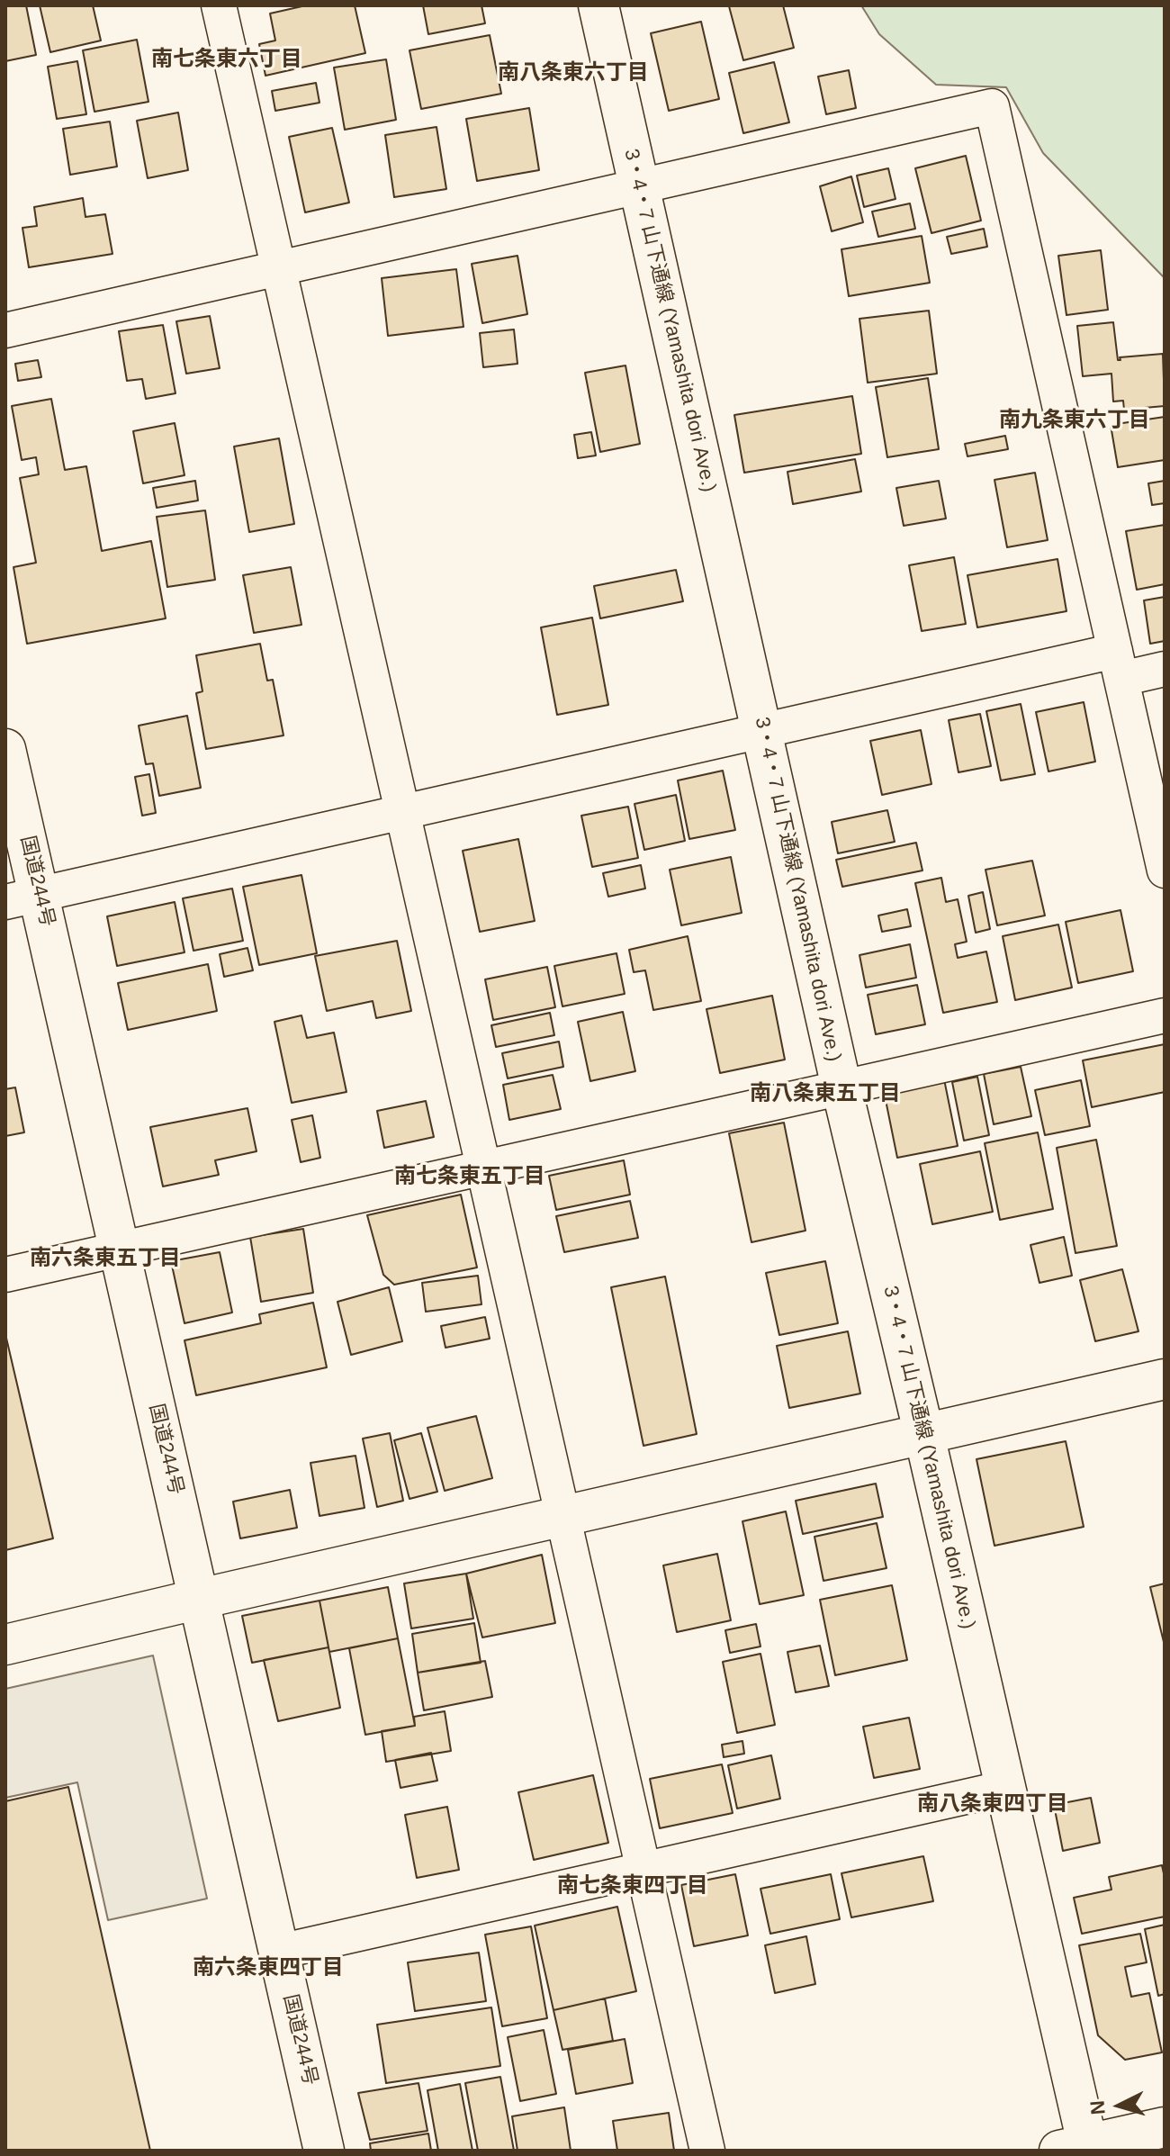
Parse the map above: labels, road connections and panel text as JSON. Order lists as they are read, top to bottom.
{
  "streets": {
    "main road": ["3・4・7 山下通線 (Yamashita dori Ave.)", "国道244号"]
  },
  "districts": [
    "南七条東六丁目",
    "南八条東六丁目",
    "南九条東六丁目",
    "南八条東五丁目",
    "南七条東五丁目",
    "南六条東五丁目",
    "南八条東四丁目",
    "南七条東四丁目",
    "南六条東四丁目"
  ],
  "north": "left"
}
